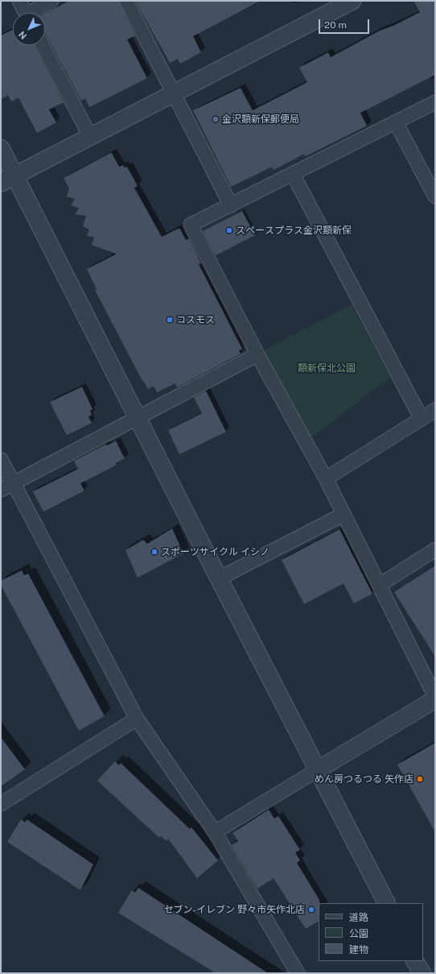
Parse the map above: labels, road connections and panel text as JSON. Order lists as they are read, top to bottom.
{
  "parks": ["額新保北公園"],
  "places": [
    "金沢額新保郵便局",
    "スペースプラス金沢額新保",
    "コスモス",
    "スポーツサイクル イシノ",
    "めん房つるつる 矢作店",
    "セブン-イレブン 野々市矢作北店"
  ],
  "legend": ["道路", "公園", "建物"],
  "scale_bar": "20 m",
  "north": "bottom left"
}
